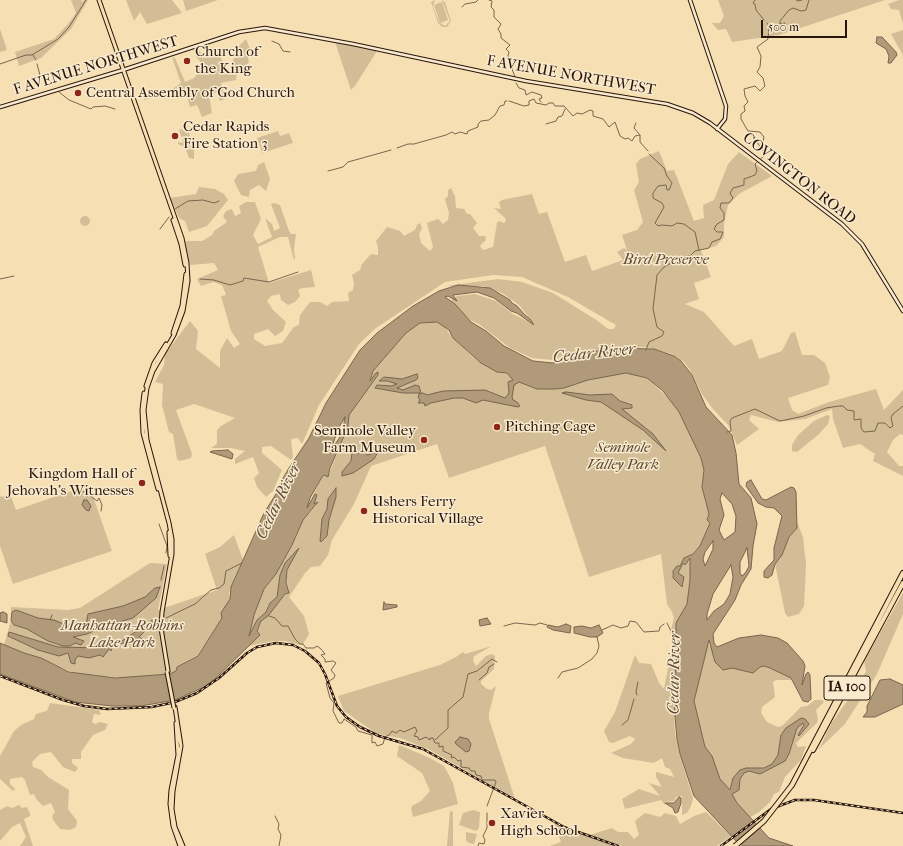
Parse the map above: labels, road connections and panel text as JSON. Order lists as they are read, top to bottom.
{
  "streets": {
    "highway": ["IA 100"],
    "main road": ["F AVENUE NORTHWEST", "COVINGTON ROAD"]
  },
  "crossings": [
    ["F AVENUE NORTHWEST", "COVINGTON ROAD"]
  ],
  "water": ["Cedar River"],
  "parks": ["Bird Preserve", "Seminole Valley Park", "Manhattan-Robbins Lake Park"],
  "places": [
    "Church of the King",
    "Central Assembly of God Church",
    "Cedar Rapids Fire Station 3",
    "Pitching Cage",
    "Seminole Valley Farm Museum",
    "Kingdom Hall of Jehovah's Witnesses",
    "Ushers Ferry Historical Village",
    "Xavier High School"
  ],
  "scale_bar": "500 m"
}
